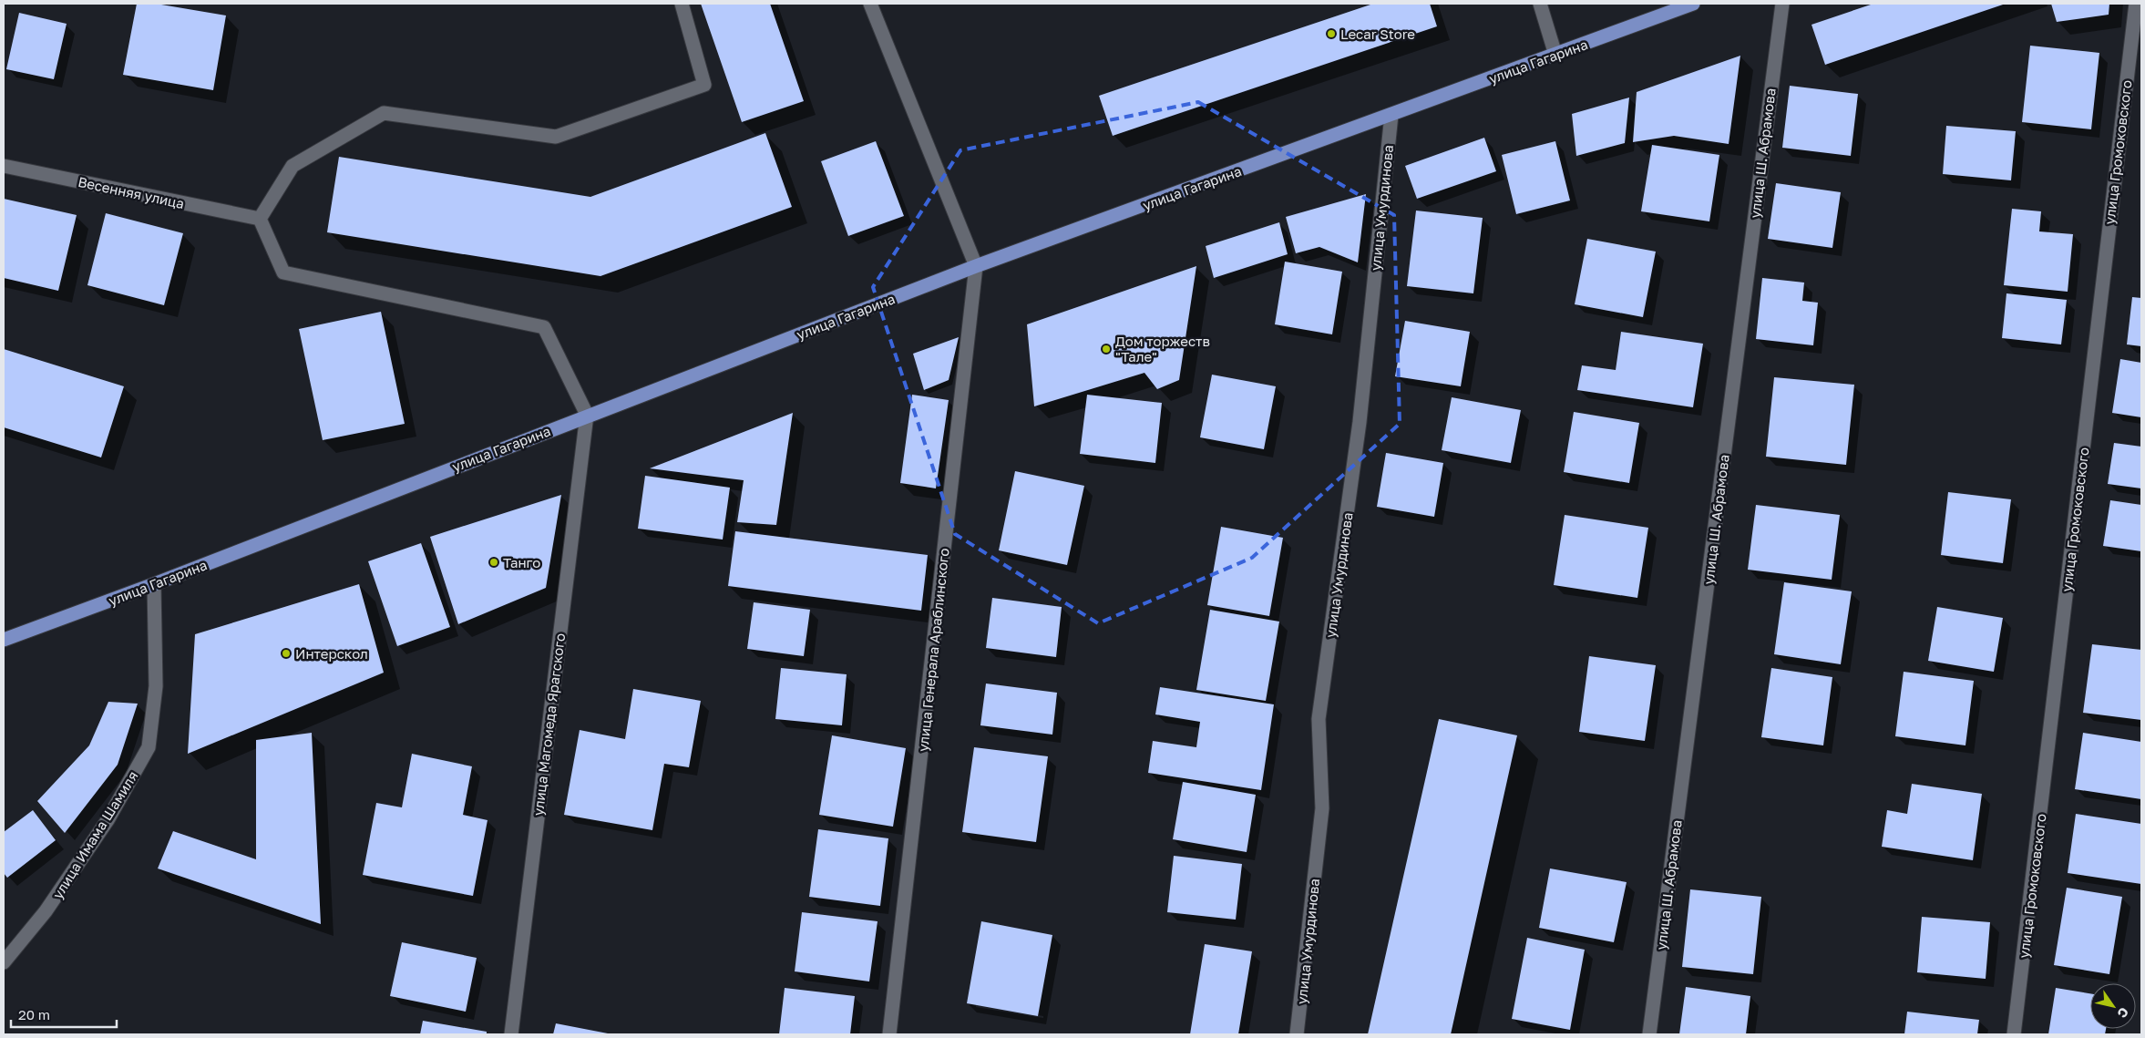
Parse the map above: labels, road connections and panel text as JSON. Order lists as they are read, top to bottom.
{
  "streets": {
    "main road": ["улица Гагарина"],
    "street": [
      "улица Громоковского",
      "улица Ш. Абрамова",
      "Весенняя улица",
      "улица Умурдинова",
      "улица Генерала Араблинского",
      "улица Магомеда Ярагского",
      "улица Имама Шамиля"
    ]
  },
  "crossings": [
    ["улица Гагарина", "улица Умурдинова"],
    ["улица Гагарина", "улица Генерала Араблинского"],
    ["улица Гагарина", "улица Магомеда Ярагского"],
    ["улица Гагарина", "улица Имама Шамиля"]
  ],
  "places": [
    "Lecar Store",
    "Дом торжеств \"Тале\"",
    "Танго",
    "Интерскол"
  ],
  "scale_bar": "20 m",
  "north": "bottom right"
}
